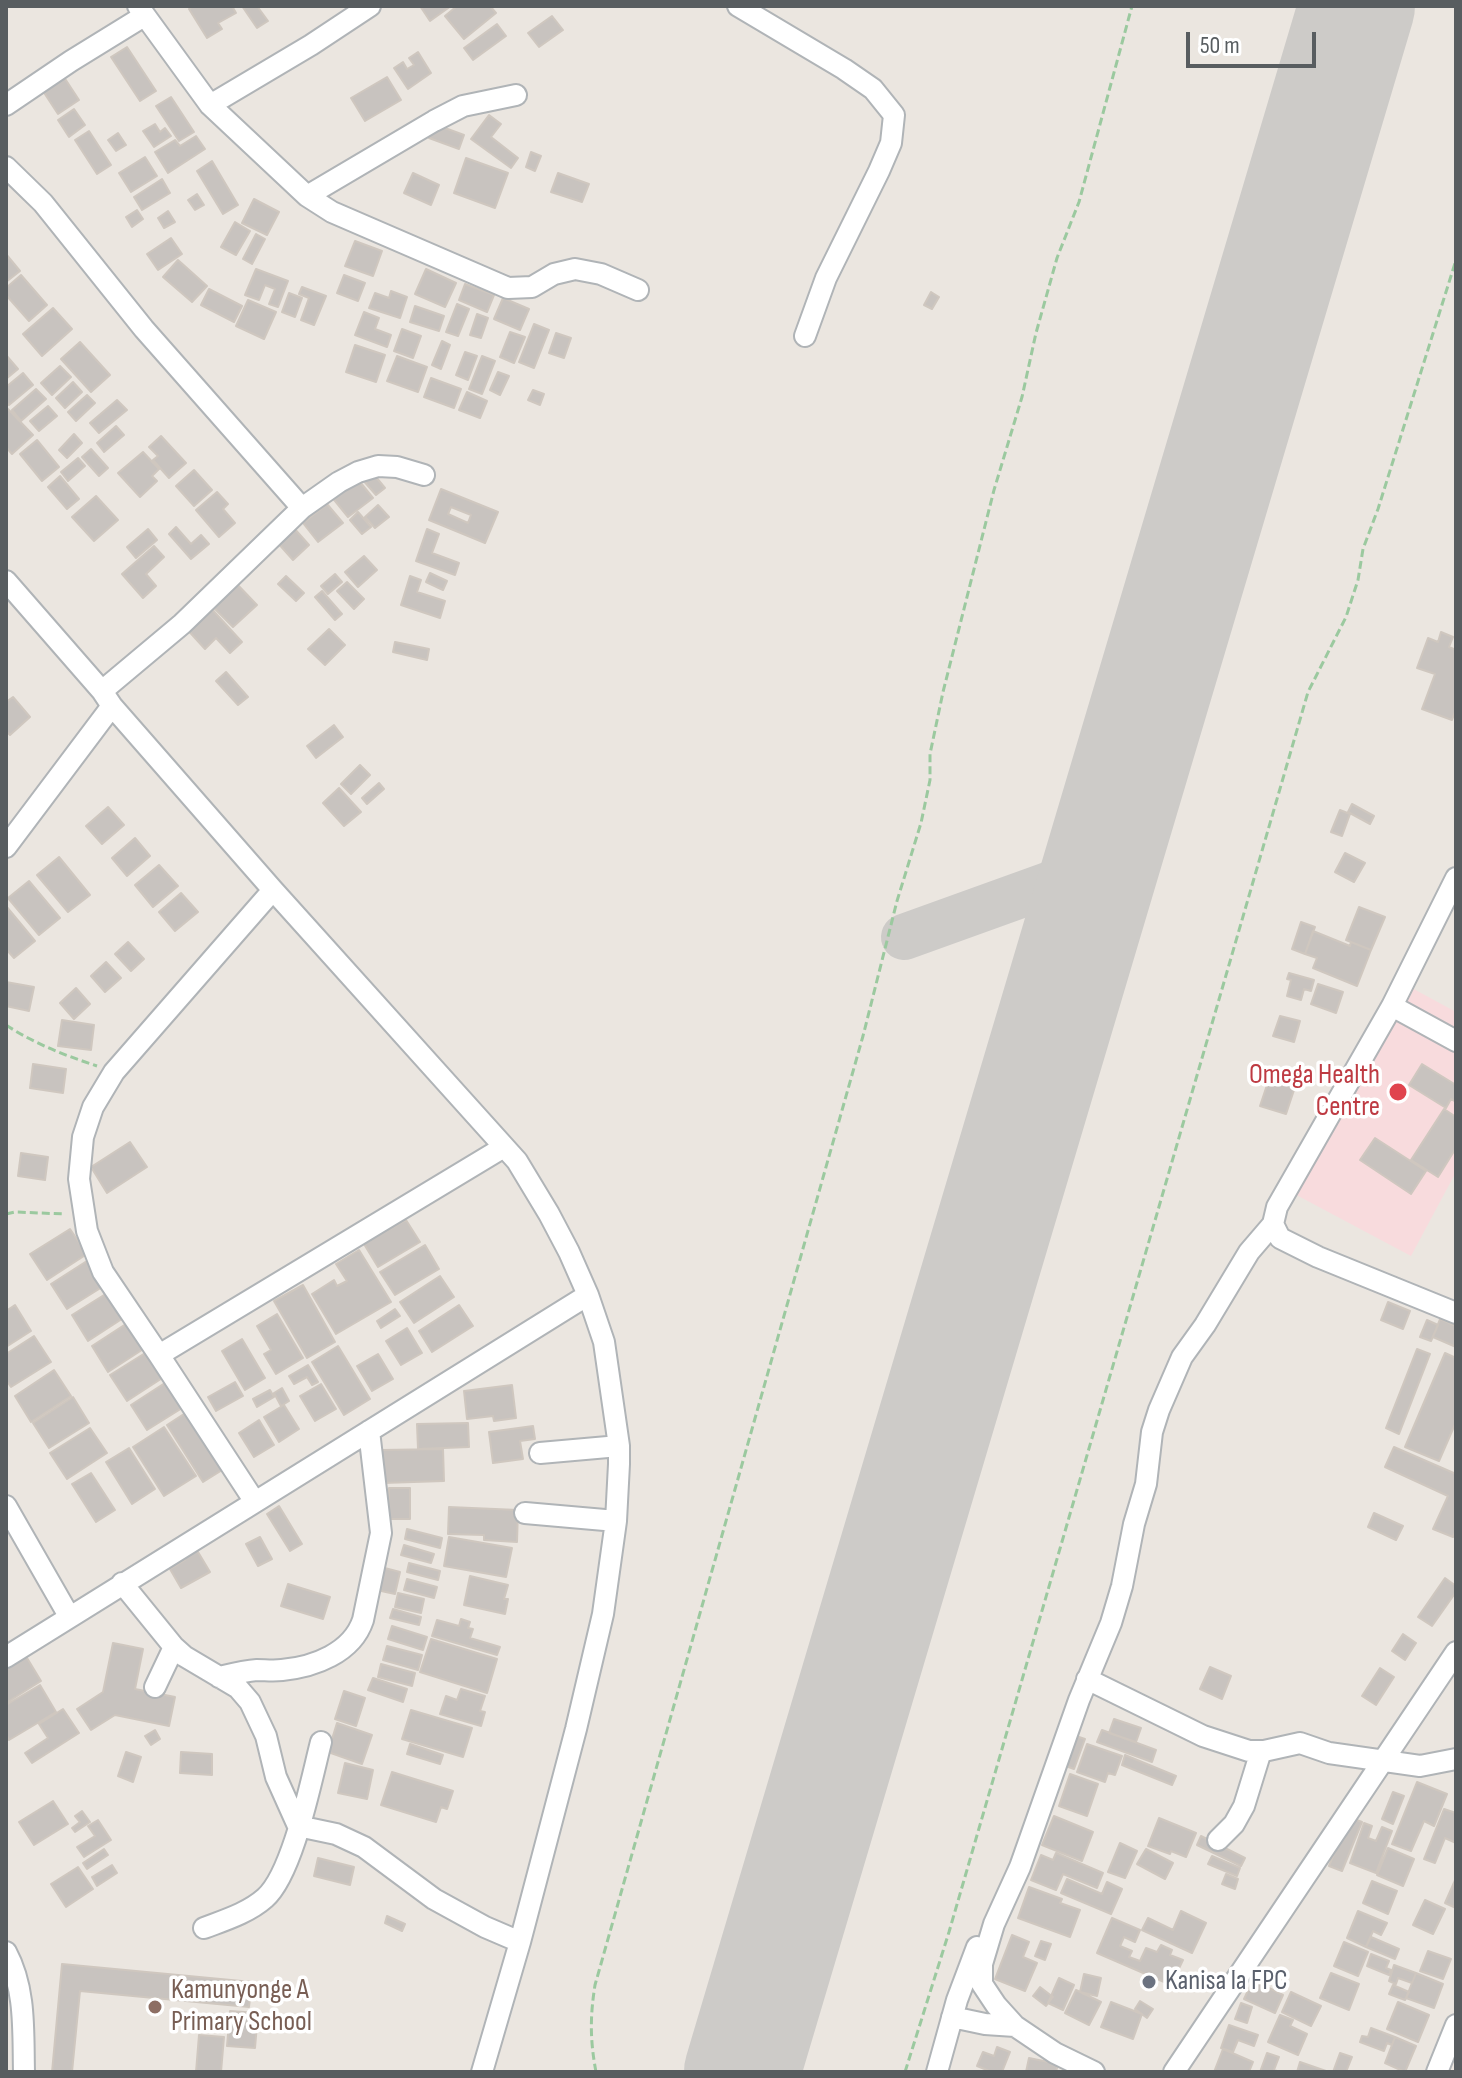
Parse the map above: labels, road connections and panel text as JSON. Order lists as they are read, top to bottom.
{
  "places": ["Omega Health Centre", "Kanisa la FPC", "Kamunyonge A Primary School"],
  "scale_bar": "50 m"
}
